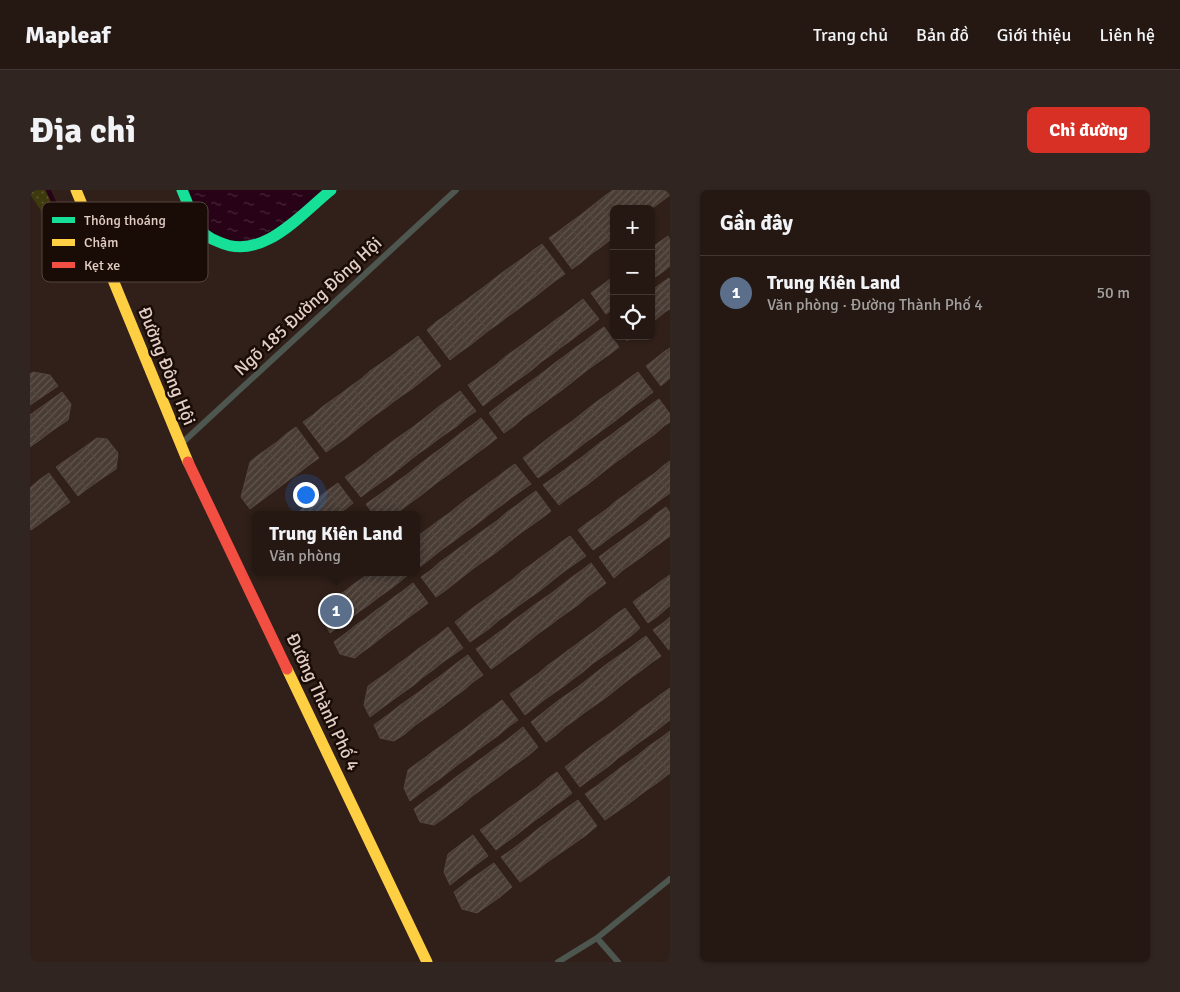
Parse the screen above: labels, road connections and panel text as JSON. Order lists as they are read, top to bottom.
{
  "streets": {
    "street": ["Đường Đông Hội", "Đường Thành Phố 4"],
    "lane": ["Ngõ 185 Đường Đông Hội"]
  },
  "crossings": [
    ["Ngõ 185 Đường Đông Hội", "Đường Đông Hội"],
    ["Đường Đông Hội", "Đường Thành Phố 4"]
  ],
  "legend": ["Thông thoáng", "Chậm", "Kẹt xe"],
  "page": {
    "header": "Mapleaf",
    "nav": [
      "Trang chủ",
      "Bản đồ",
      "Giới thiệu",
      "Liên hệ"
    ],
    "buttons": "Chỉ đường",
    "title": "Địa chỉ",
    "heading": "Gần đây",
    "map_buttons": ["+", "−"],
    "list": [
      {
        "mark": "1",
        "name": "Trung Kiên Land",
        "note": "Văn phòng · Đường Thành Phố 4",
        "value": "50 m"
      }
    ],
    "popup": ["Trung Kiên Land", "Văn phòng"],
    "pins": "1"
  }
}
